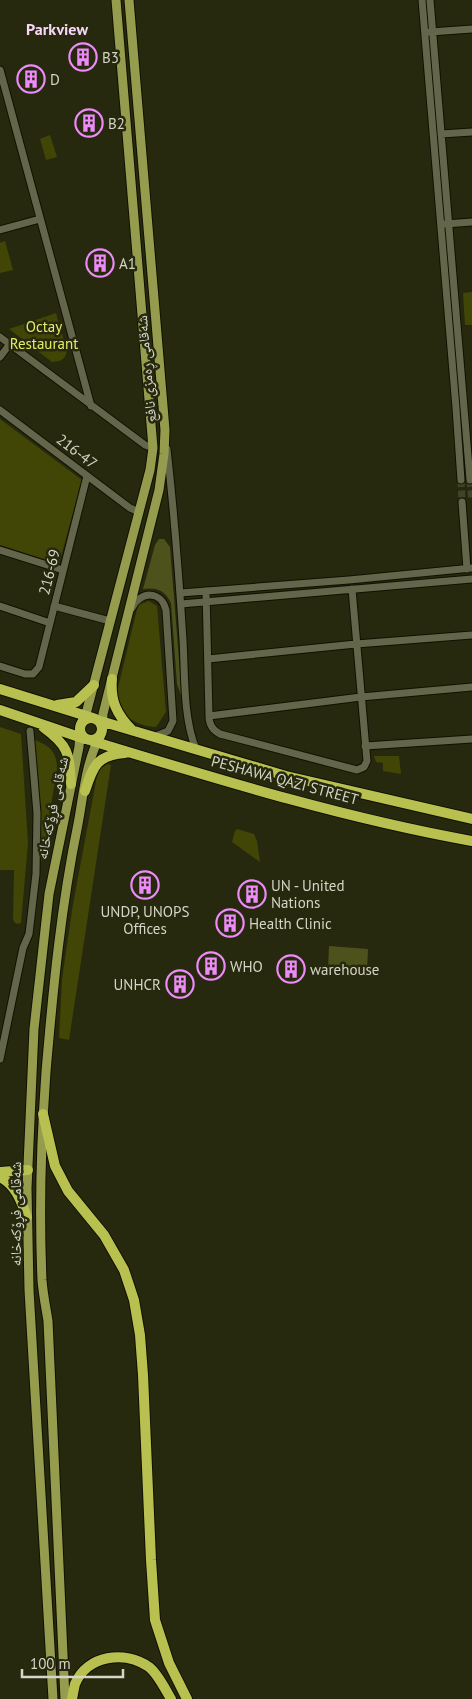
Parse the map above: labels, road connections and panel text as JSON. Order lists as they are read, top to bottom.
{
  "streets": {
    "highway": ["PESHAWA QAZI STREET"],
    "main road": ["شەقامی ڕەمزی نافع", "شەقامی فڕۆکەخانە"],
    "street": ["216-47", "216-69"]
  },
  "crossings": [
    ["شەقامی ڕەمزی نافع", "216-47"],
    ["شەقامی ڕەمزی نافع", "PESHAWA QAZI STREET"],
    ["شەقامی ڕەمزی نافع", "شەقامی فڕۆکەخانە"],
    ["216-47", "216-69"],
    ["PESHAWA QAZI STREET", "شەقامی فڕۆکەخانە"]
  ],
  "districts": ["Parkview"],
  "parks": ["Octay Restaurant"],
  "places": {
    "building": [
      "B3",
      "D",
      "B2",
      "A1",
      "UNDP, UNOPS Offices",
      "UN - United Nations",
      "Health Clinic",
      "WHO",
      "warehouse",
      "UNHCR"
    ]
  },
  "scale_bar": "100 m"
}
